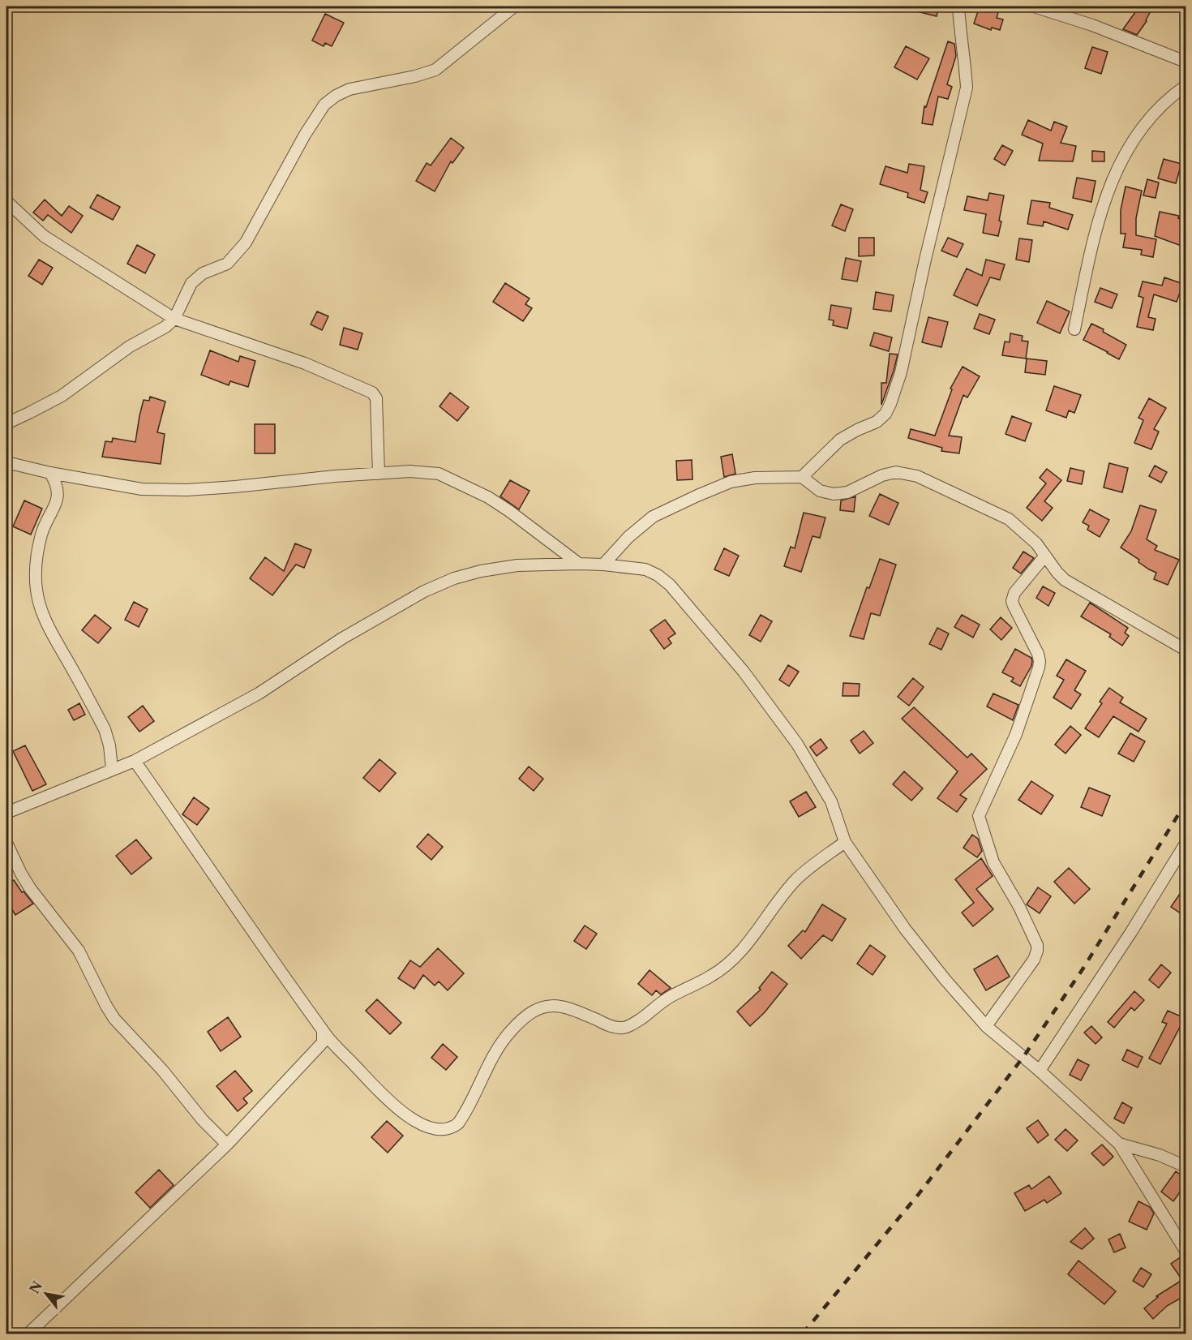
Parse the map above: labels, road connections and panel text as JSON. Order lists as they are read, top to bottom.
{
  "north": "top left"
}
